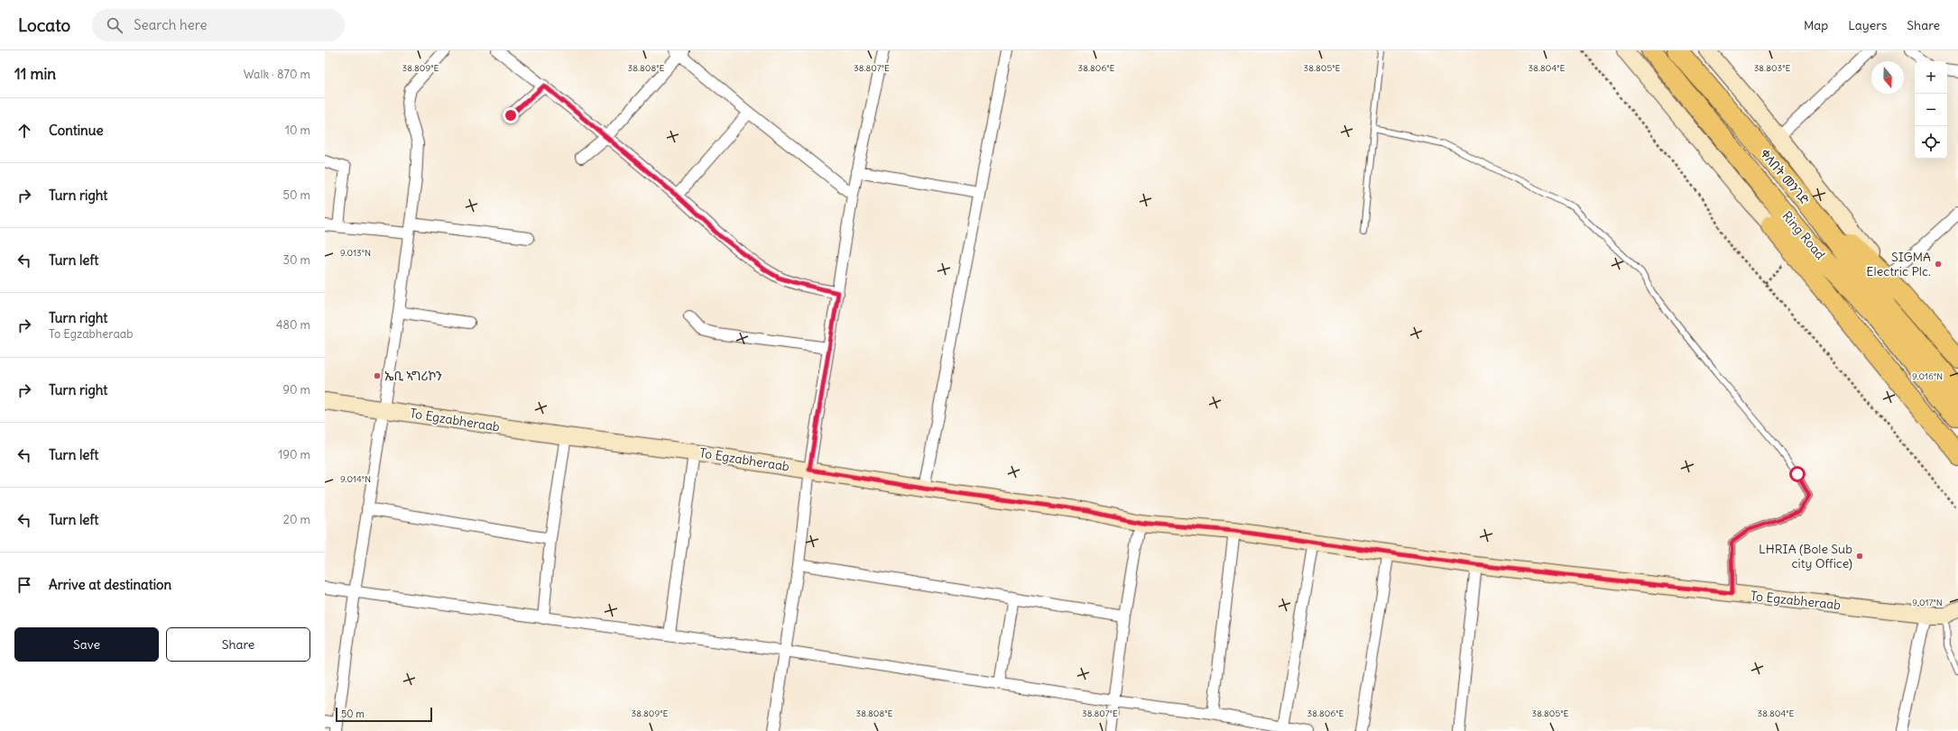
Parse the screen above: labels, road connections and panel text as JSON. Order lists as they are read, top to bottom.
{
  "streets": {
    "highway": ["ቀለበት መንገድ", "Ring Road"],
    "main road": ["To Egzabheraab"]
  },
  "places": ["SIGMA Electric Plc.", "ኤቢ ኣግሪኮን", "LHRIA (Bole Sub city Office)"],
  "scale_bar": "50 m",
  "north": "bottom",
  "page": {
    "header": "Locato",
    "search": "Search here",
    "nav": ["Map", "Layers", "Share"],
    "heading": ["11 min", "Walk · 870 m"],
    "map_buttons": ["+", "−"],
    "list": [
      ["Continue", "10 m"],
      ["Turn right", "50 m"],
      ["Turn left", "30 m"],
      ["Turn right", "To Egzabheraab", "480 m"],
      ["Turn right", "90 m"],
      ["Turn left", "190 m"],
      ["Turn left", "20 m"],
      "Arrive at destination"
    ],
    "buttons": ["Save", "Share"],
    "scale": "50 m"
  },
  "coordinates": [
    "38.803°E",
    "38.809°E",
    "38.808°E",
    "38.807°E",
    "38.806°E",
    "38.805°E",
    "38.804°E",
    "9.013°N",
    "9.016°N",
    "9.014°N",
    "9.017°N"
  ]
}
